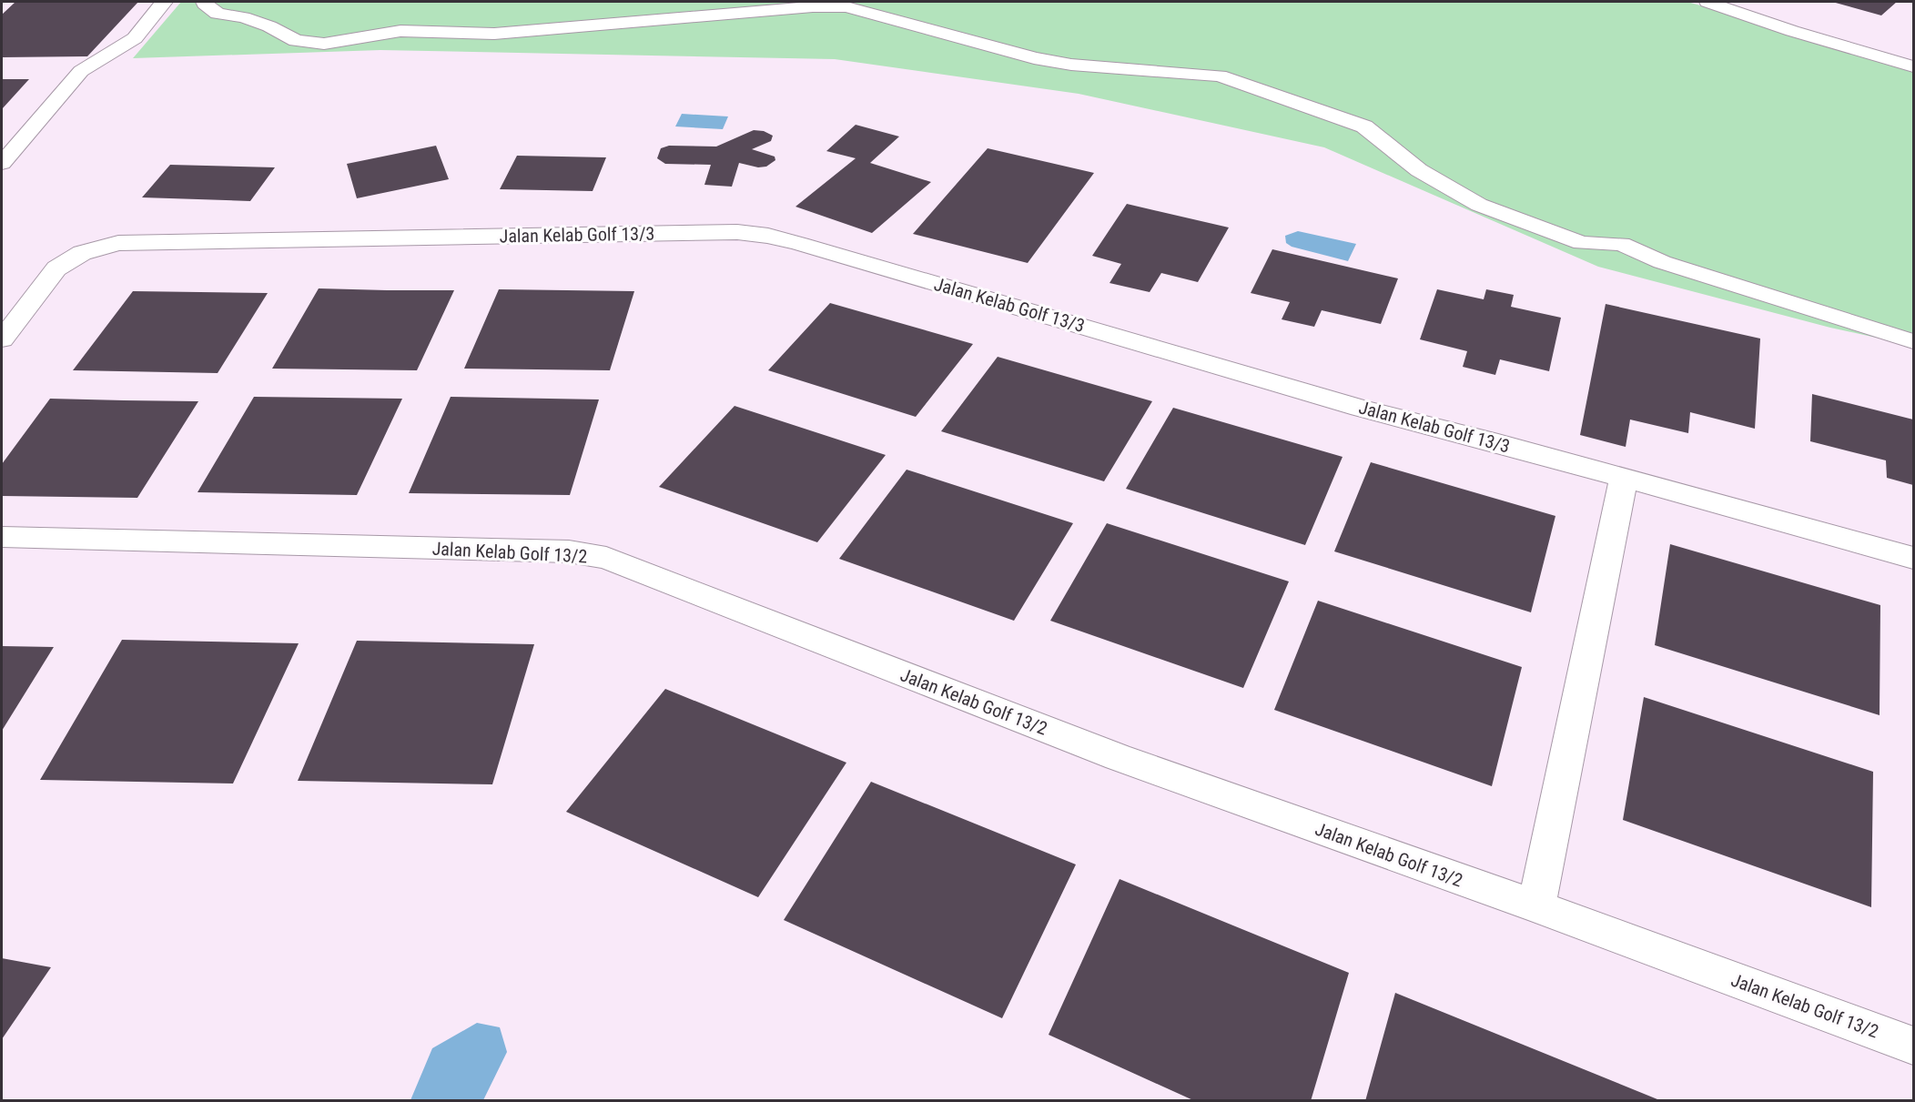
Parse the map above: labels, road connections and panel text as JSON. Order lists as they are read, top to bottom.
{
  "streets": {
    "street": ["Jalan Kelab Golf 13/3", "Jalan Kelab Golf 13/2"]
  }
}
